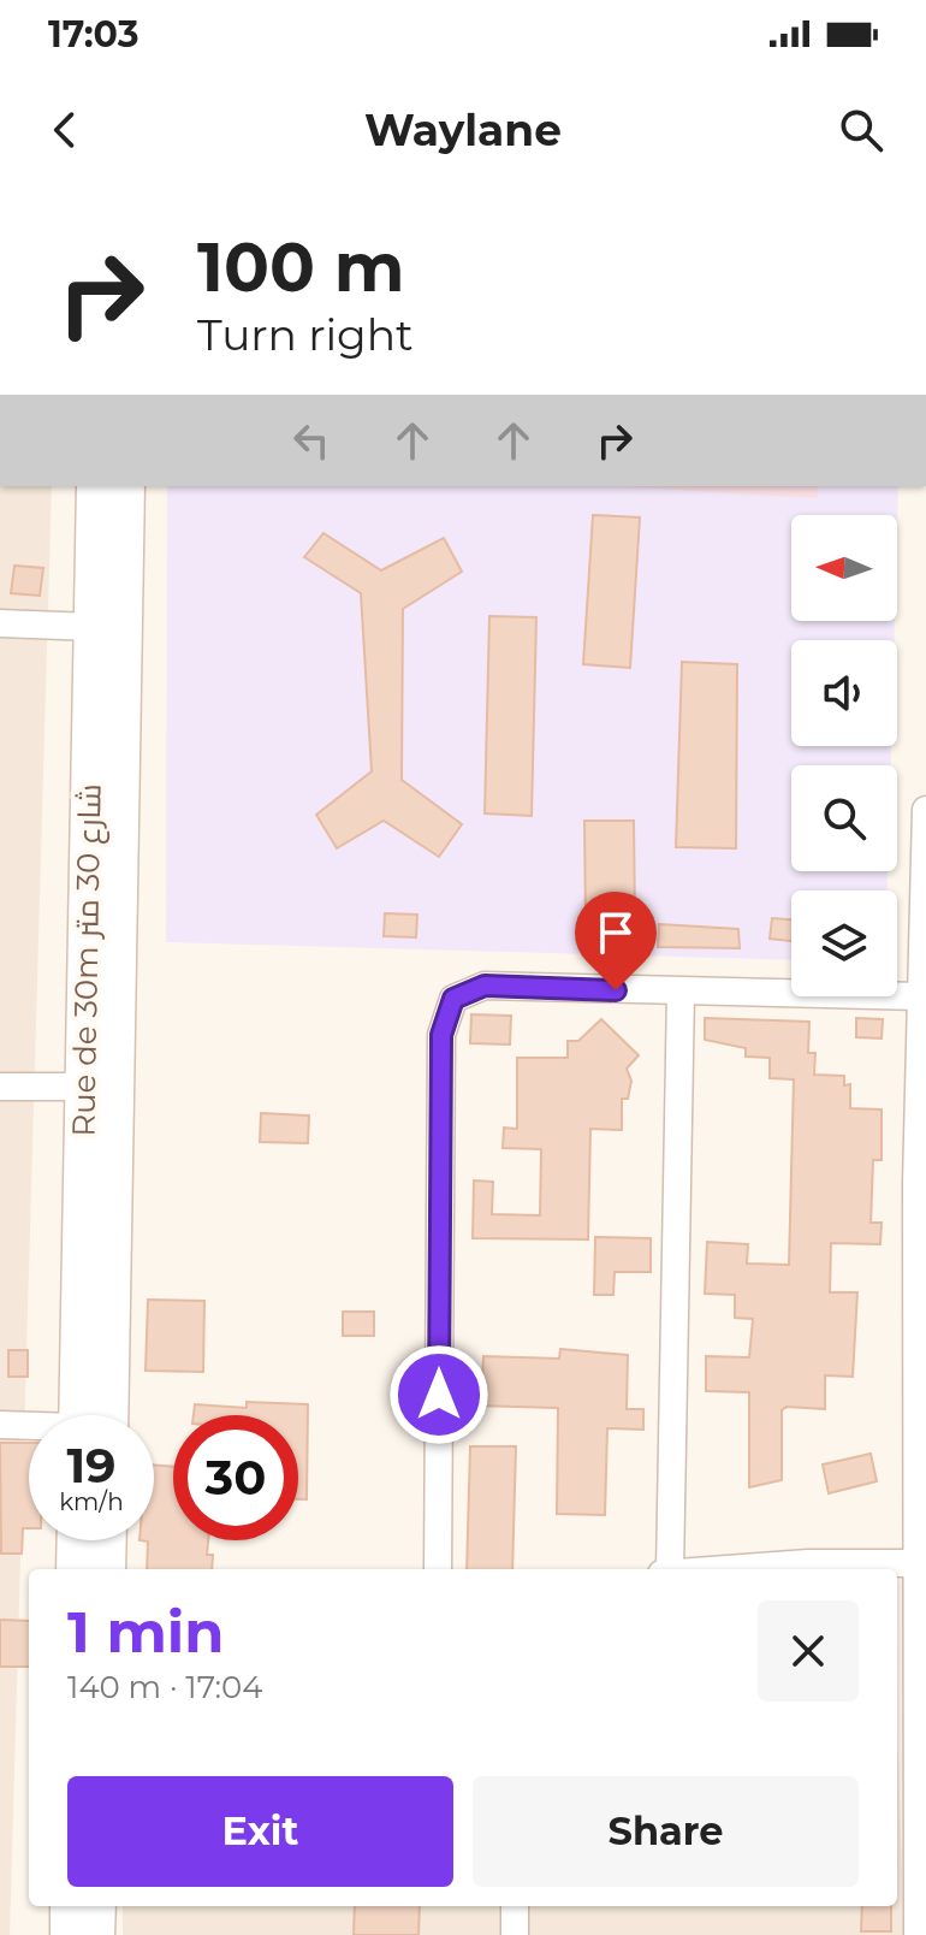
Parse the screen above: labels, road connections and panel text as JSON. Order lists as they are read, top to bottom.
{
  "streets": {
    "street": ["Rue de 30m شارع 30 متر"]
  },
  "north": "left",
  "page": {
    "status": "17:03",
    "header": "Waylane",
    "turn": ["100 m", "Turn right"],
    "speed": "19 km/h",
    "limit": "30",
    "heading": ["1 min", "140 m · 17:04"],
    "buttons": ["Exit", "Share"]
  }
}
